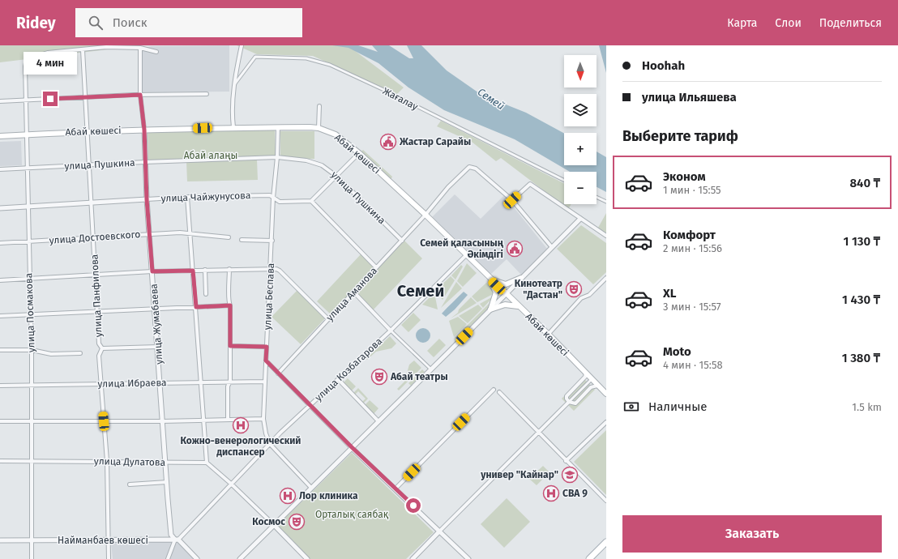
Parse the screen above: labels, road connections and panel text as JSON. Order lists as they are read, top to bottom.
{
  "streets": {
    "main road": ["Абай көшесі"],
    "street": [
      "Жағалау",
      "улица Пушкина",
      "улица Чайжунусова",
      "улица Достоевского",
      "улица Аманова",
      "улица Панфилова",
      "улица Беспава",
      "улица Посмакова",
      "улица Жумабаева",
      "улица Козбагарова",
      "улица Ибраева",
      "улица Дулатова",
      "Найманбаев көшесі"
    ]
  },
  "crossings": [
    ["Абай көшесі", "улица Аманова"],
    ["Абай көшесі", "улица Панфилова"],
    ["Абай көшесі", "улица Беспава"],
    ["Абай көшесі", "улица Посмакова"],
    ["Абай көшесі", "улица Жумабаева"],
    ["Абай көшесі", "улица Козбагарова"],
    ["улица Пушкина", "улица Аманова"],
    ["улица Пушкина", "улица Панфилова"],
    ["улица Пушкина", "улица Беспава"],
    ["улица Пушкина", "улица Посмакова"],
    ["улица Пушкина", "улица Жумабаева"],
    ["улица Чайжунусова", "улица Панфилова"],
    ["улица Чайжунусова", "улица Беспава"],
    ["улица Чайжунусова", "улица Посмакова"],
    ["улица Чайжунусова", "улица Жумабаева"],
    ["улица Достоевского", "улица Панфилова"],
    ["улица Достоевского", "улица Посмакова"],
    ["улица Достоевского", "улица Жумабаева"],
    ["улица Панфилова", "улица Посмакова"],
    ["улица Панфилова", "улица Ибраева"],
    ["улица Панфилова", "улица Дулатова"],
    ["улица Панфилова", "Найманбаев көшесі"],
    ["улица Беспава", "улица Козбагарова"],
    ["улица Беспава", "улица Ибраева"],
    ["улица Посмакова", "улица Ибраева"],
    ["улица Посмакова", "улица Дулатова"],
    ["улица Посмакова", "Найманбаев көшесі"],
    ["улица Жумабаева", "улица Козбагарова"],
    ["улица Жумабаева", "улица Ибраева"],
    ["улица Жумабаева", "улица Дулатова"],
    ["улица Жумабаева", "Найманбаев көшесі"],
    ["улица Козбагарова", "Найманбаев көшесі"]
  ],
  "districts": ["Семей"],
  "water": ["Семей"],
  "parks": ["Абай алаңы", "Орталық саябақ"],
  "places": {
    "public building": ["Жастар Сарайы", "Семей қаласының Әкімдігі"],
    "theatre": ["Кинотеатр \"Дастан\"", "Абай театры", "Космос"],
    "hospital": ["Кожно-венерологический диспансер", "СВА 9", "Лор клиника"],
    "school or university": ["универ \"Кайнар\""]
  },
  "north": "bottom",
  "page": {
    "header": "Ridey",
    "search": "Поиск",
    "nav": ["Карта", "Слои", "Поделиться"],
    "banner": ["Hoohah", "улица Ильяшева"],
    "bubble": "4 мин",
    "map_buttons": ["+", "−"],
    "heading": "Выберите тариф",
    "list": [
      {
        "name": "Эконом",
        "note": "1 мин · 15:55",
        "value": "840 ₸"
      },
      {
        "name": "Комфорт",
        "note": "2 мин · 15:56",
        "value": "1 130 ₸"
      },
      {
        "name": "XL",
        "note": "3 мин · 15:57",
        "value": "1 430 ₸"
      },
      {
        "name": "Moto",
        "note": "4 мин · 15:58",
        "value": "1 380 ₸"
      }
    ],
    "pay": ["Наличные", "1.5 km"],
    "buttons": "Заказать"
  }
}
